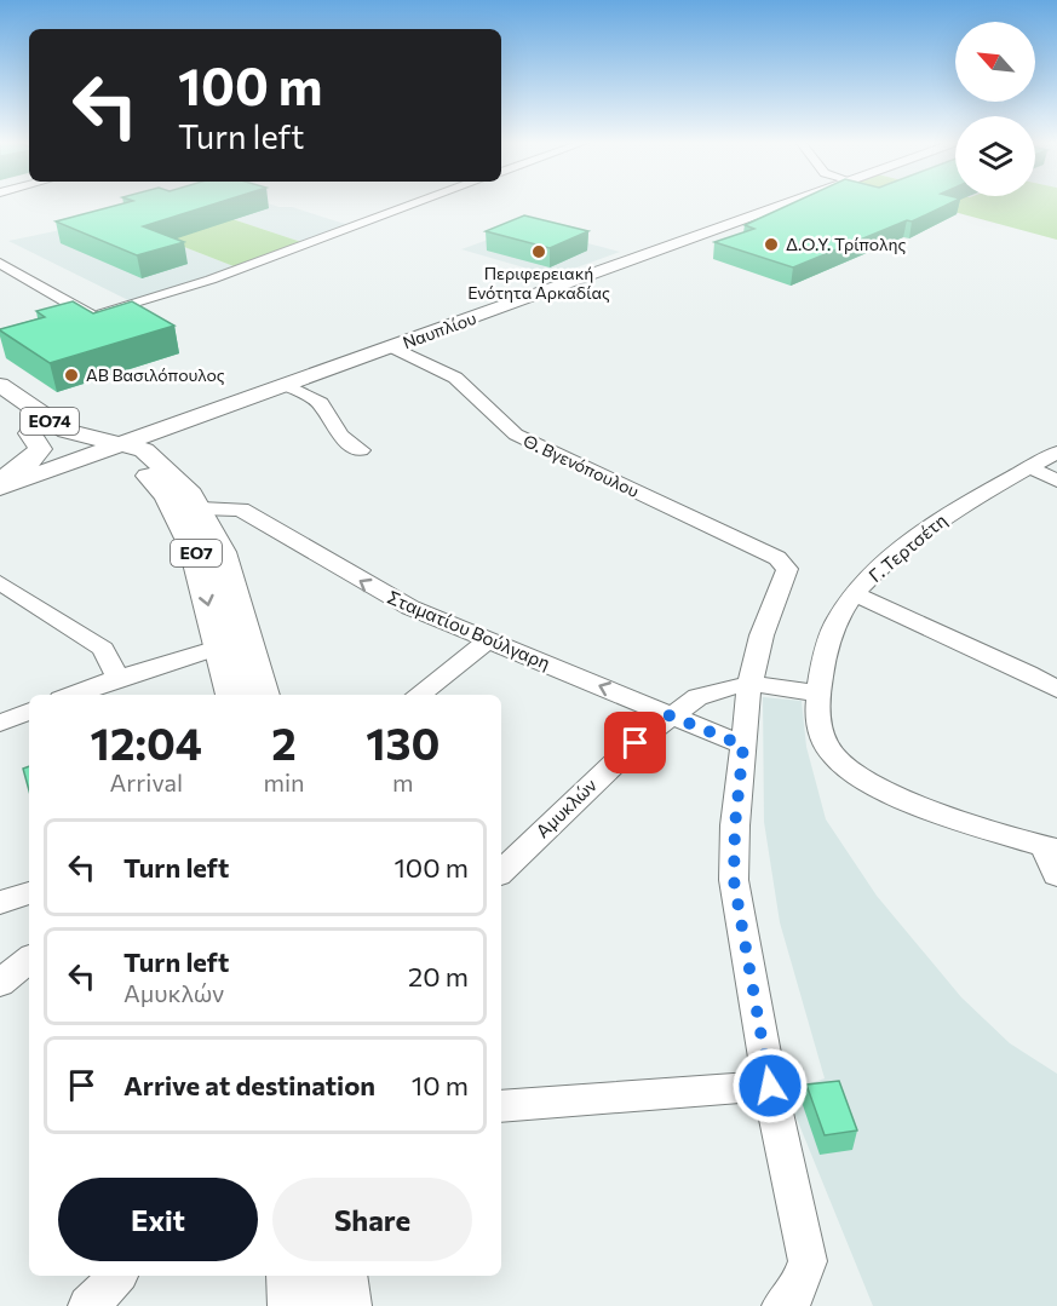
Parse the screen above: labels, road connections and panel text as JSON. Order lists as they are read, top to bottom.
{
  "streets": {
    "main road": ["Ναυπλίου", "ΕΟ74", "ΕΟ7"],
    "street": [
      "Θ. Βγενόπουλου",
      "Γ. Τερτσέτη",
      "Σταματίου Βούλγαρη",
      "Αμυκλών"
    ]
  },
  "crossings": [
    ["Ναυπλίου", "ΕΟ74"],
    ["Ναυπλίου", "Θ. Βγενόπουλου"],
    ["Ναυπλίου", "ΕΟ7"],
    ["ΕΟ74", "ΕΟ7"],
    ["Θ. Βγενόπουλου", "Αμυκλών"],
    ["Γ. Τερτσέτη", "Αμυκλών"],
    ["ΕΟ7", "Σταματίου Βούλγαρη"],
    ["Σταματίου Βούλγαρη", "Αμυκλών"]
  ],
  "one_way": ["Σταματίου Βούλγαρη"],
  "places": ["Δ.Ο.Υ. Τρίπολης", "Περιφερειακή Ενότητα Αρκαδίας", "ΑΒ Βασιλόπουλος"],
  "north": "top left",
  "page": {
    "turn": ["100 m", "Turn left"],
    "eta": [
      "12:04",
      "Arrival",
      "2",
      "min",
      "130",
      "m"
    ],
    "list": [
      {
        "name": "Turn left",
        "value": "100 m"
      },
      {
        "name": "Turn left",
        "note": "Αμυκλών",
        "value": "20 m"
      },
      {
        "name": "Arrive at destination",
        "value": "10 m"
      }
    ],
    "buttons": ["Exit", "Share"]
  }
}
